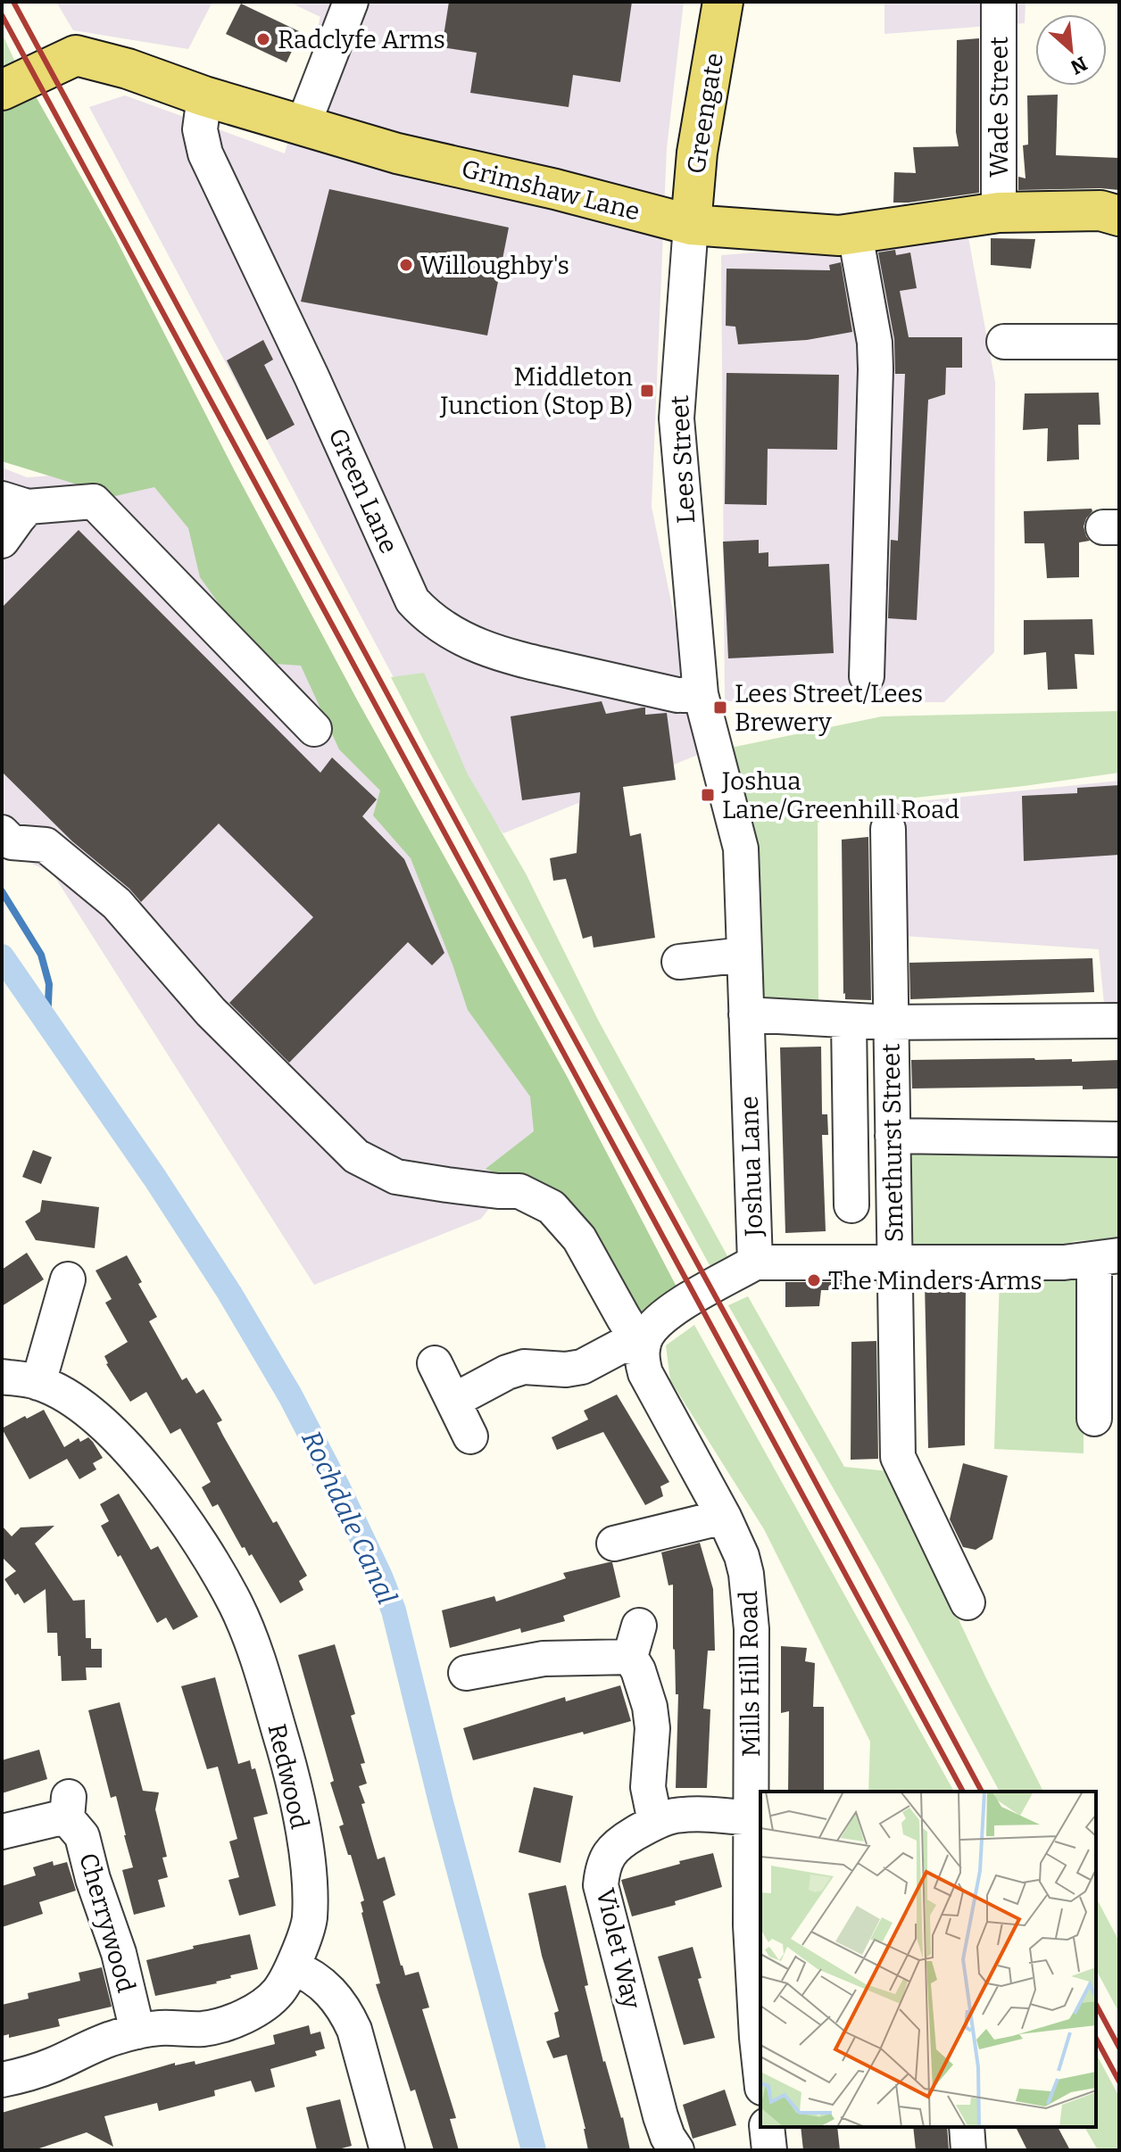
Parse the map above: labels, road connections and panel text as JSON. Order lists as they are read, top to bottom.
{
  "streets": {
    "main road": ["Greengate", "Grimshaw Lane"],
    "street": [
      "Wade Street",
      "Lees Street",
      "Green Lane",
      "Smethurst Street",
      "Joshua Lane",
      "Mills Hill Road",
      "Redwood",
      "Cherrywood",
      "Violet Way"
    ]
  },
  "crossings": [
    ["Wade Street", "Grimshaw Lane"],
    ["Greengate", "Grimshaw Lane"],
    ["Greengate", "Lees Street"],
    ["Grimshaw Lane", "Lees Street"],
    ["Grimshaw Lane", "Green Lane"],
    ["Lees Street", "Green Lane"],
    ["Lees Street", "Joshua Lane"],
    ["Green Lane", "Joshua Lane"],
    ["Mills Hill Road", "Violet Way"],
    ["Redwood", "Cherrywood"]
  ],
  "water": ["Rochdale Canal"],
  "places": {
    "other": ["Radclyfe Arms", "Willoughby's", "The Minders Arms"],
    "transit": ["Middleton Junction (Stop B)", "Lees Street/Lees Brewery", "Joshua Lane/Greenhill Road"]
  },
  "north": "bottom right"
}
